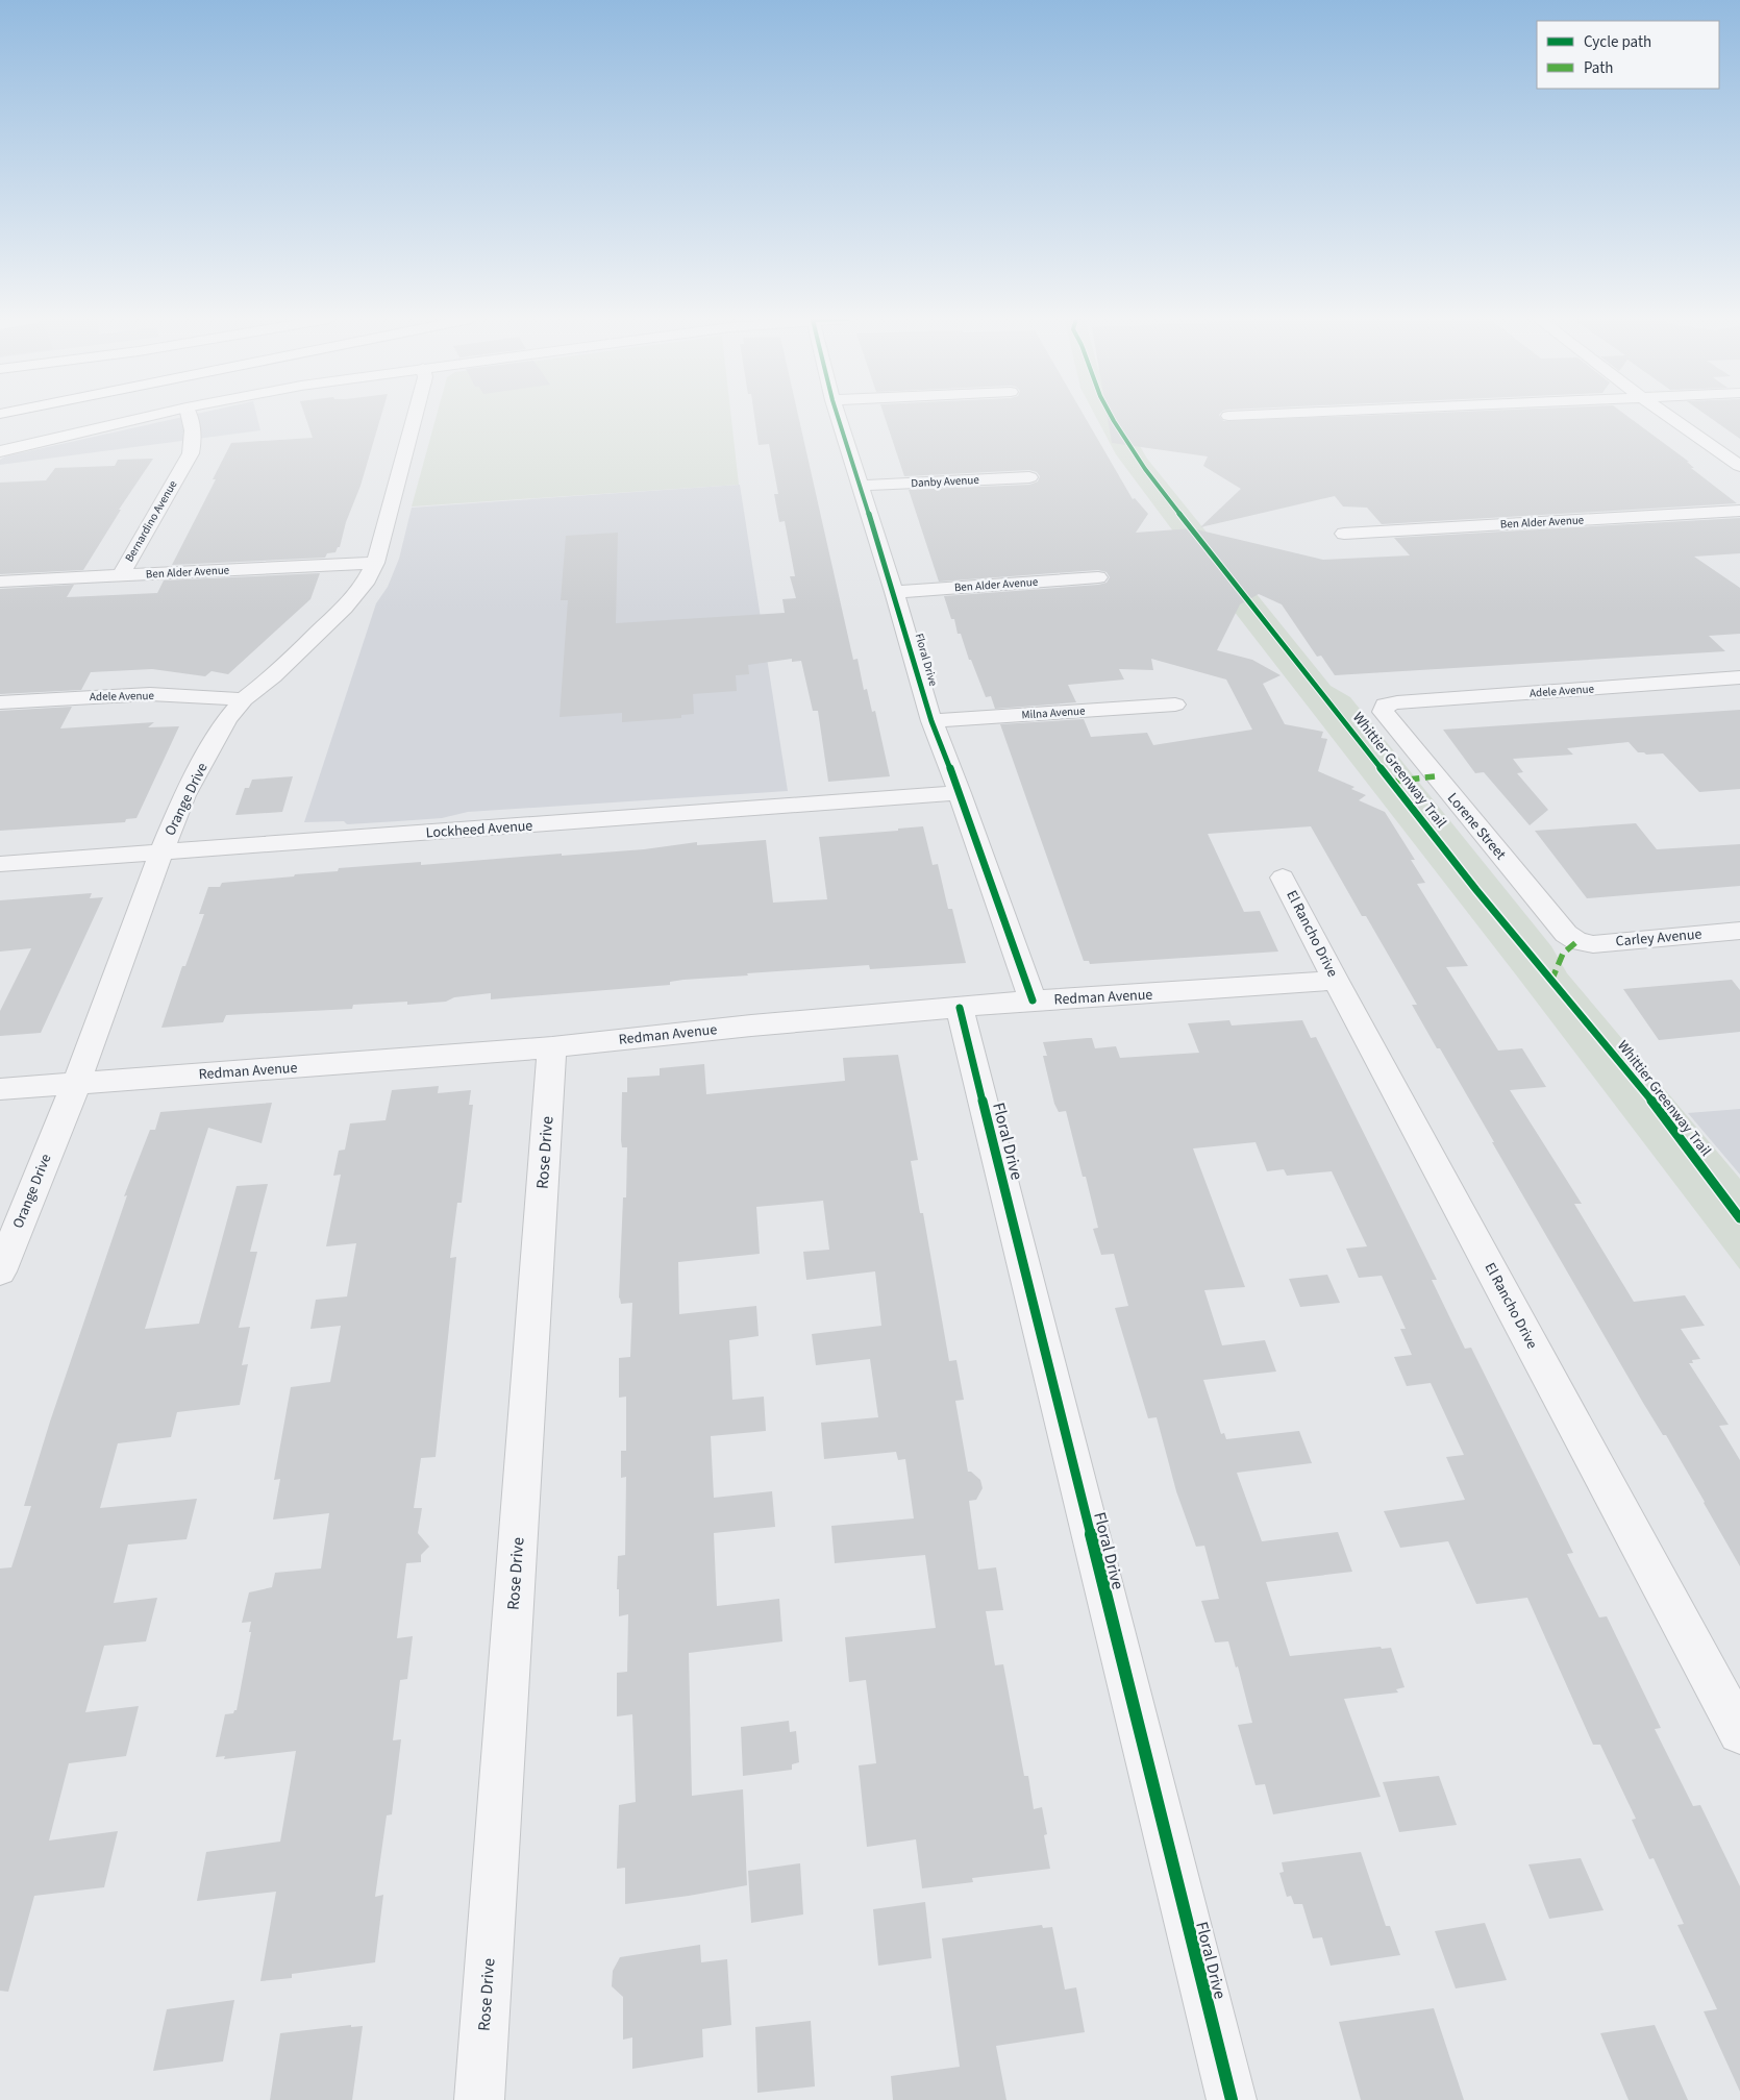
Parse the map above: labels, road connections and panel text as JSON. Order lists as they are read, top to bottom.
{
  "streets": {
    "street": [
      "Danby Avenue",
      "Bernardino Avenue",
      "Ben Alder Avenue",
      "Floral Drive",
      "Adele Avenue",
      "Milna Avenue",
      "Orange Drive",
      "Lorene Street",
      "Lockheed Avenue",
      "El Rancho Drive",
      "Carley Avenue",
      "Redman Avenue",
      "Rose Drive"
    ],
    "cycle path": ["Whittier Greenway Trail"]
  },
  "crossings": [
    ["Danby Avenue", "Floral Drive"],
    ["Bernardino Avenue", "Ben Alder Avenue"],
    ["Ben Alder Avenue", "Floral Drive"],
    ["Ben Alder Avenue", "Orange Drive"],
    ["Floral Drive", "Milna Avenue"],
    ["Floral Drive", "Lockheed Avenue"],
    ["Floral Drive", "Redman Avenue"],
    ["Adele Avenue", "Orange Drive"],
    ["Adele Avenue", "Lorene Street"],
    ["Orange Drive", "Lockheed Avenue"],
    ["Orange Drive", "Redman Avenue"],
    ["Lorene Street", "Carley Avenue"],
    ["El Rancho Drive", "Redman Avenue"],
    ["Redman Avenue", "Rose Drive"]
  ],
  "legend": ["Cycle path", "Path"]
}
